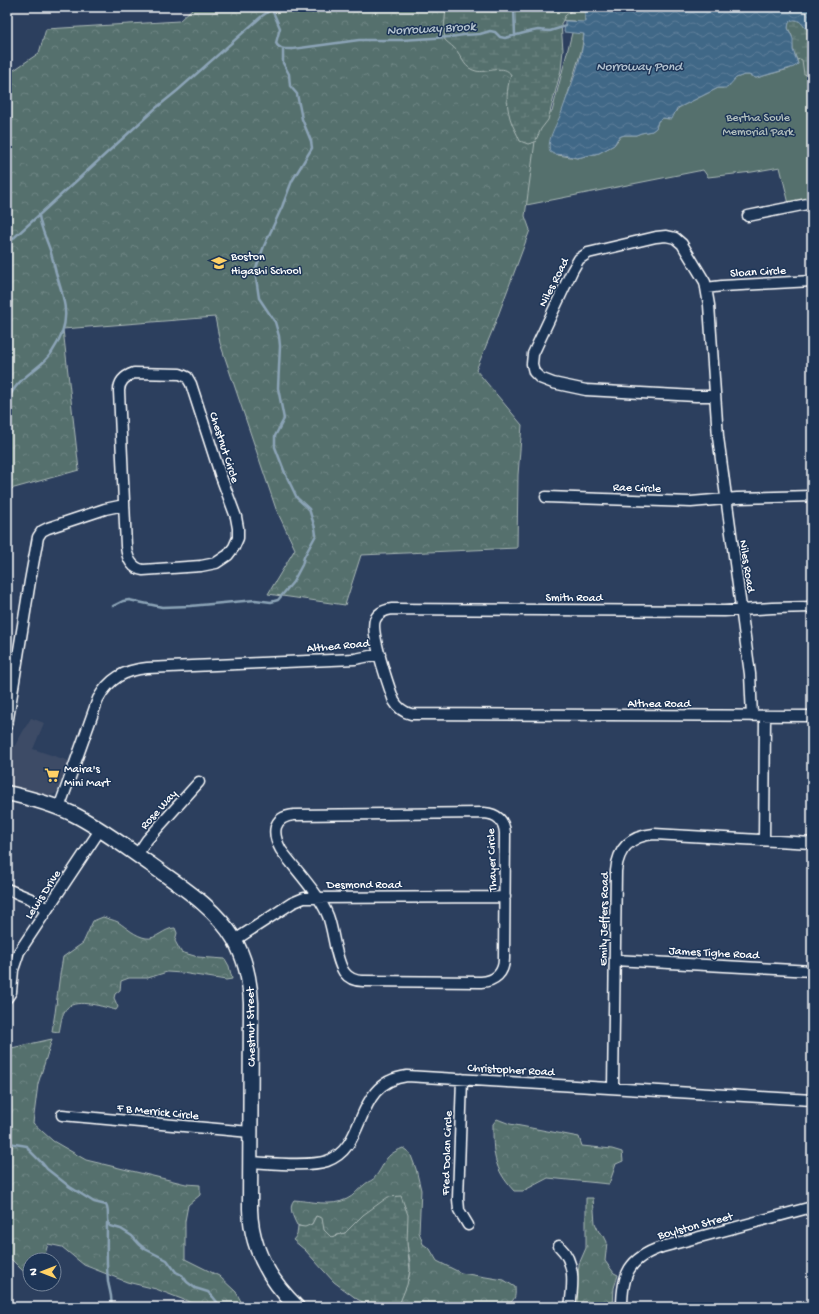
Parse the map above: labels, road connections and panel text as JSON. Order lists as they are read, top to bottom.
{
  "streets": {
    "main road": ["Chestnut Street"],
    "street": [
      "Sloan Circle",
      "Niles Road",
      "Chestnut Circle",
      "Rae Circle",
      "Smith Road",
      "Althea Road",
      "Rose Way",
      "Thayer Circle",
      "Desmond Road",
      "Lewis Drive",
      "Emily Jeffers Road",
      "James Tighe Road",
      "Christopher Road",
      "F B Merrick Circle",
      "Fred Dolan Circle",
      "Boylston Street"
    ]
  },
  "crossings": [
    ["Sloan Circle", "Niles Road"],
    ["Niles Road", "Rae Circle"],
    ["Niles Road", "Smith Road"],
    ["Niles Road", "Althea Road"],
    ["Smith Road", "Althea Road"],
    ["Althea Road", "Chestnut Street"],
    ["Rose Way", "Chestnut Street"],
    ["Thayer Circle", "Desmond Road"],
    ["Desmond Road", "Chestnut Street"],
    ["Lewis Drive", "Chestnut Street"],
    ["Emily Jeffers Road", "James Tighe Road"],
    ["Emily Jeffers Road", "Christopher Road"],
    ["Chestnut Street", "Christopher Road"],
    ["Chestnut Street", "F B Merrick Circle"],
    ["Christopher Road", "Fred Dolan Circle"]
  ],
  "water": ["Norroway Brook", "Norroway Pond"],
  "parks": ["Bertha Soule Memorial Park"],
  "places": {
    "school or university": ["Boston Higashi School"],
    "supermarket": ["Maira's Mini Mart"]
  },
  "north": "left"
}
